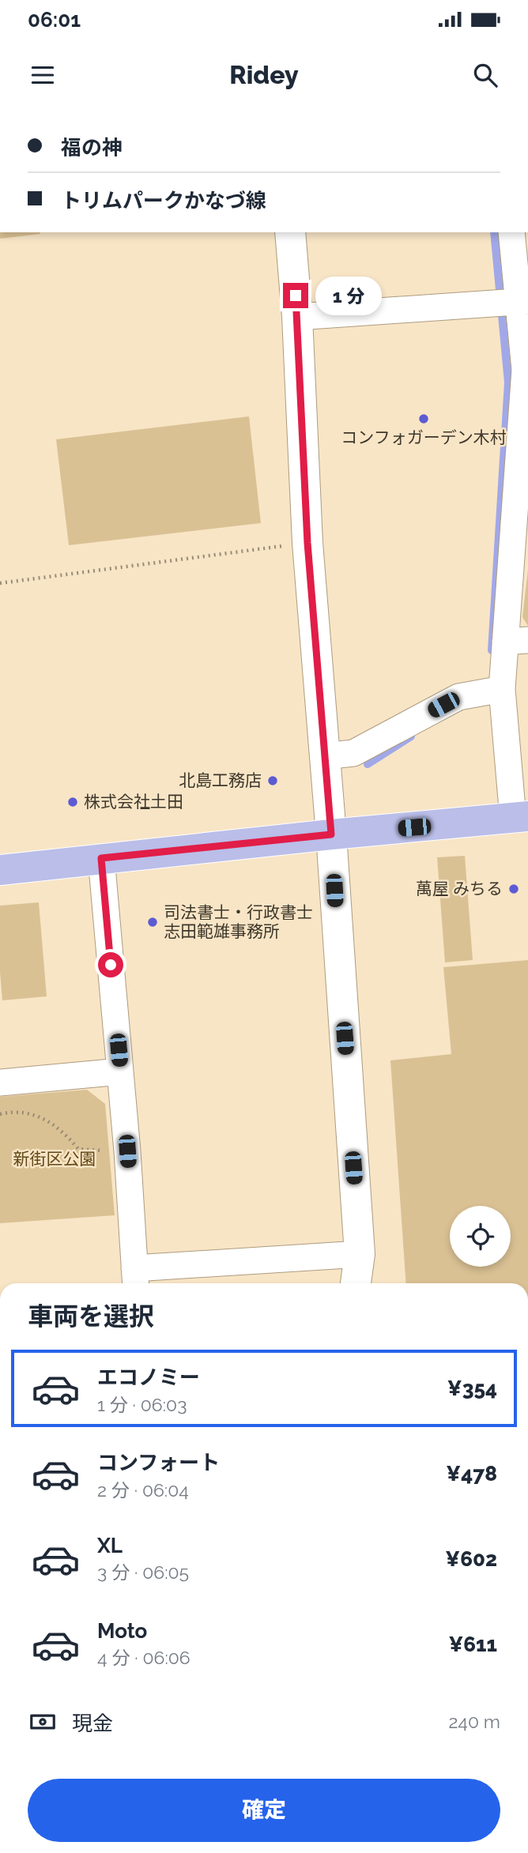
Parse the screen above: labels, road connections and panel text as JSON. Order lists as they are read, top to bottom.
{
  "parks": ["新街区公園"],
  "places": [
    "コンフォガーデン木村",
    "北島工務店",
    "株式会社土田",
    "萬屋 みちる",
    "司法書士・行政書士 志田範雄事務所"
  ],
  "page": {
    "status": "06:01",
    "header": "Ridey",
    "banner": ["福の神", "トリムパークかなづ線"],
    "bubble": "1 分",
    "heading": "車両を選択",
    "list": [
      {
        "name": "エコノミー",
        "note": "1 分 · 06:03",
        "value": "¥354"
      },
      {
        "name": "コンフォート",
        "note": "2 分 · 06:04",
        "value": "¥478"
      },
      {
        "name": "XL",
        "note": "3 分 · 06:05",
        "value": "¥602"
      },
      {
        "name": "Moto",
        "note": "4 分 · 06:06",
        "value": "¥611"
      }
    ],
    "pay": ["現金", "240 m"],
    "buttons": "確定"
  }
}
